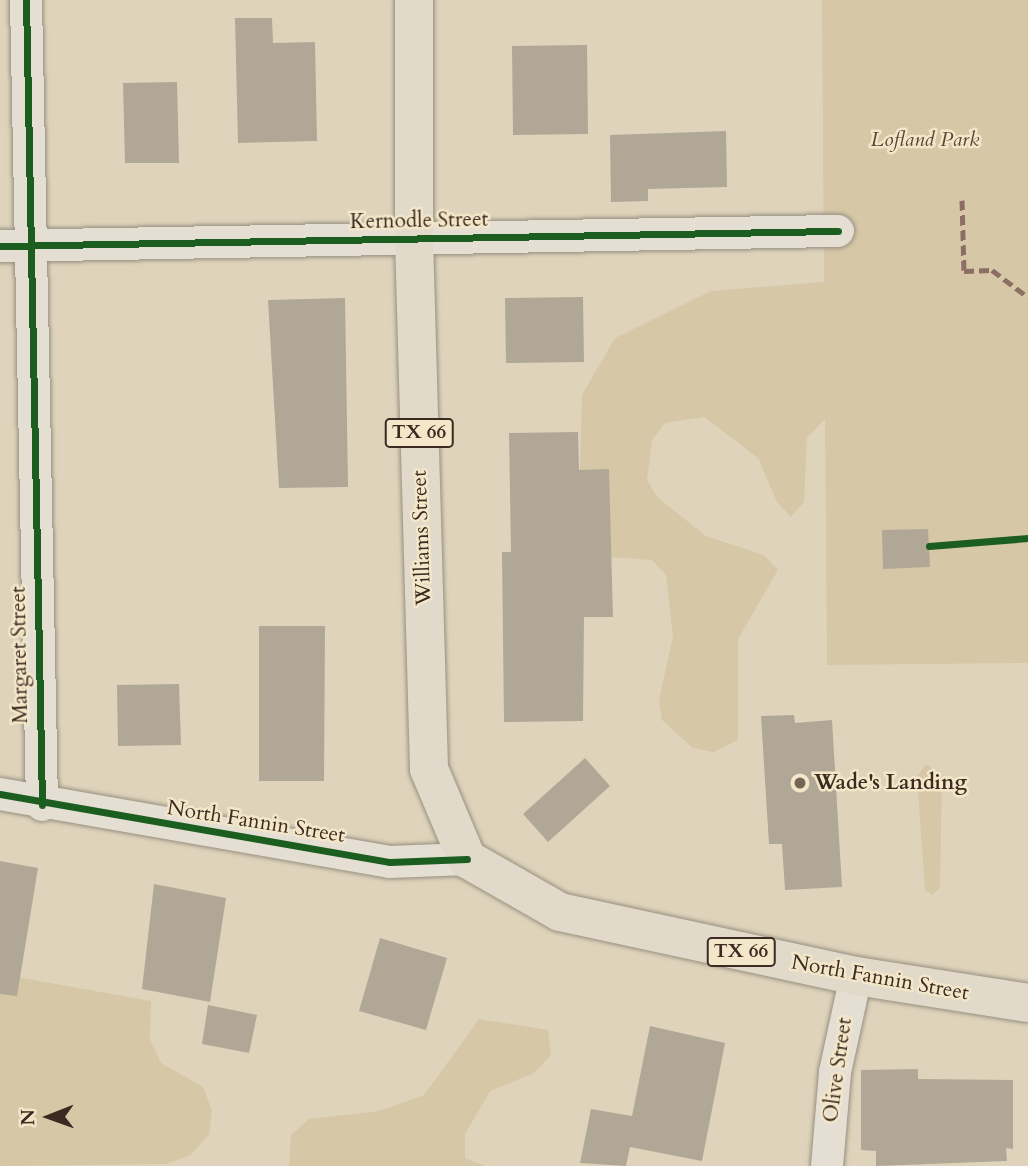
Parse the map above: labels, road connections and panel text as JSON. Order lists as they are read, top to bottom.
{
  "streets": {
    "main road": ["TX 66", "Williams Street", "North Fannin Street"],
    "street": ["Kernodle Street", "Margaret Street", "Olive Street"]
  },
  "crossings": [
    ["Kernodle Street", "Williams Street"],
    ["Kernodle Street", "Margaret Street"],
    ["Williams Street", "North Fannin Street"],
    ["Margaret Street", "North Fannin Street"],
    ["North Fannin Street", "Olive Street"]
  ],
  "parks": ["Lofland Park"],
  "places": ["Wade's Landing"],
  "north": "left"
}
